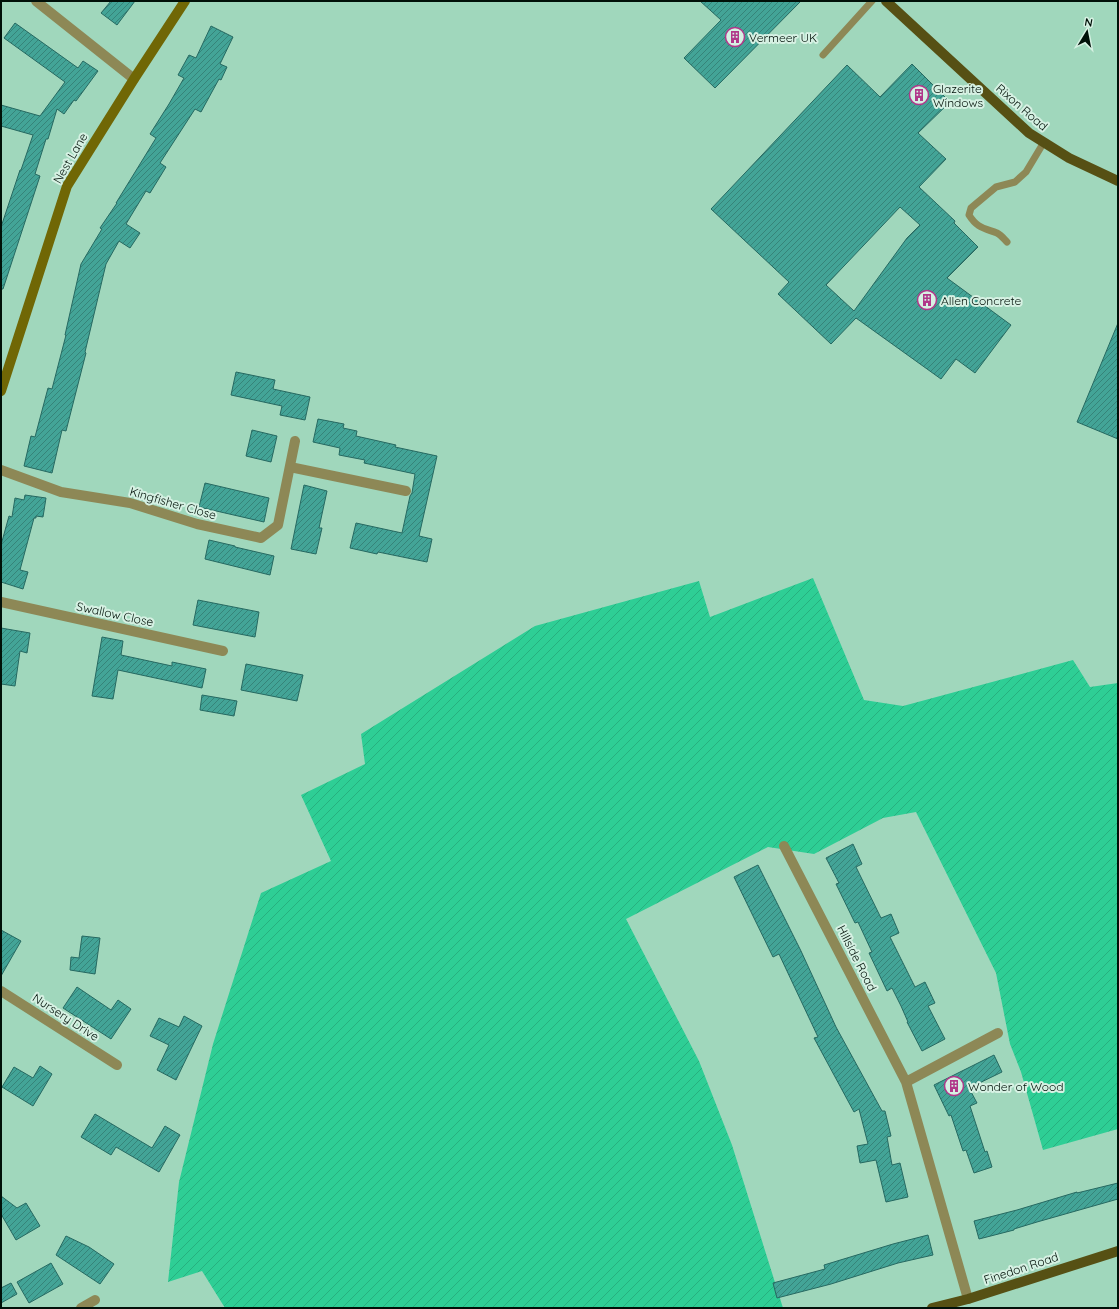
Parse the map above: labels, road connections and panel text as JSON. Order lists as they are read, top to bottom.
{
  "streets": {
    "main road": ["Rixon Road", "Finedon Road"],
    "street": [
      "Nest Lane",
      "Kingfisher Close",
      "Swallow Close",
      "Hillside Road",
      "Nursery Drive"
    ]
  },
  "crossings": [
    ["Hillside Road", "Finedon Road"]
  ],
  "places": {
    "building": [
      "Vermeer UK",
      "Glazerite Windows",
      "Allen Concrete",
      "Wonder of Wood"
    ]
  },
  "north": "top"
}
